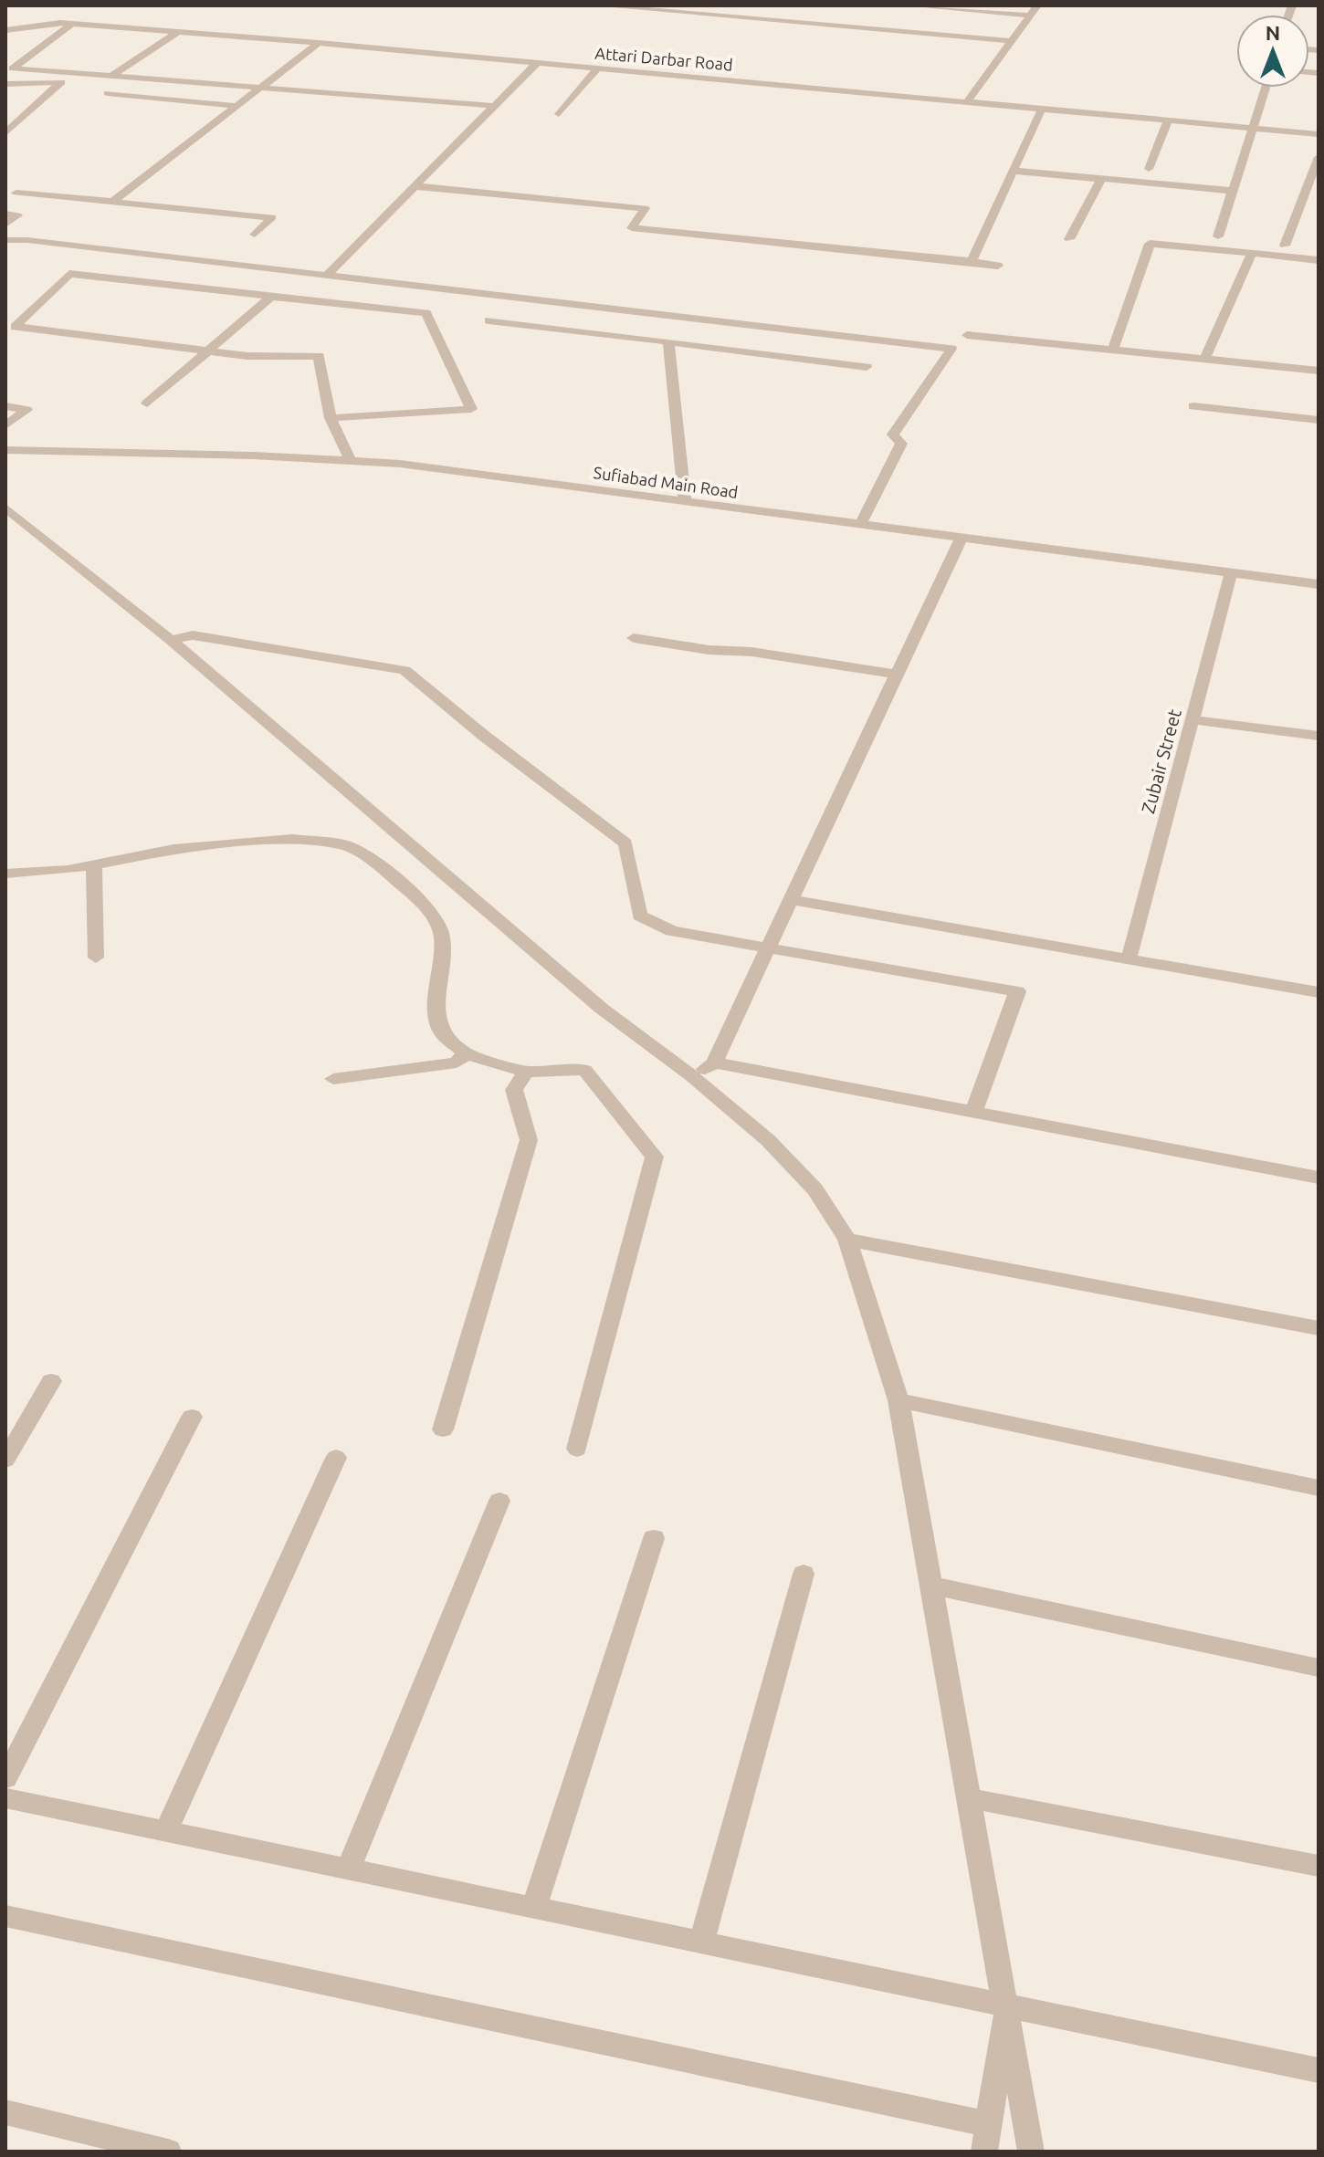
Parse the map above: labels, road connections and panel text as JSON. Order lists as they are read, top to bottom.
{
  "streets": {
    "street": ["Attari Darbar Road", "Sufiabad Main Road", "Zubair Street"]
  },
  "crossings": [
    ["Sufiabad Main Road", "Zubair Street"]
  ],
  "north": "top"
}
